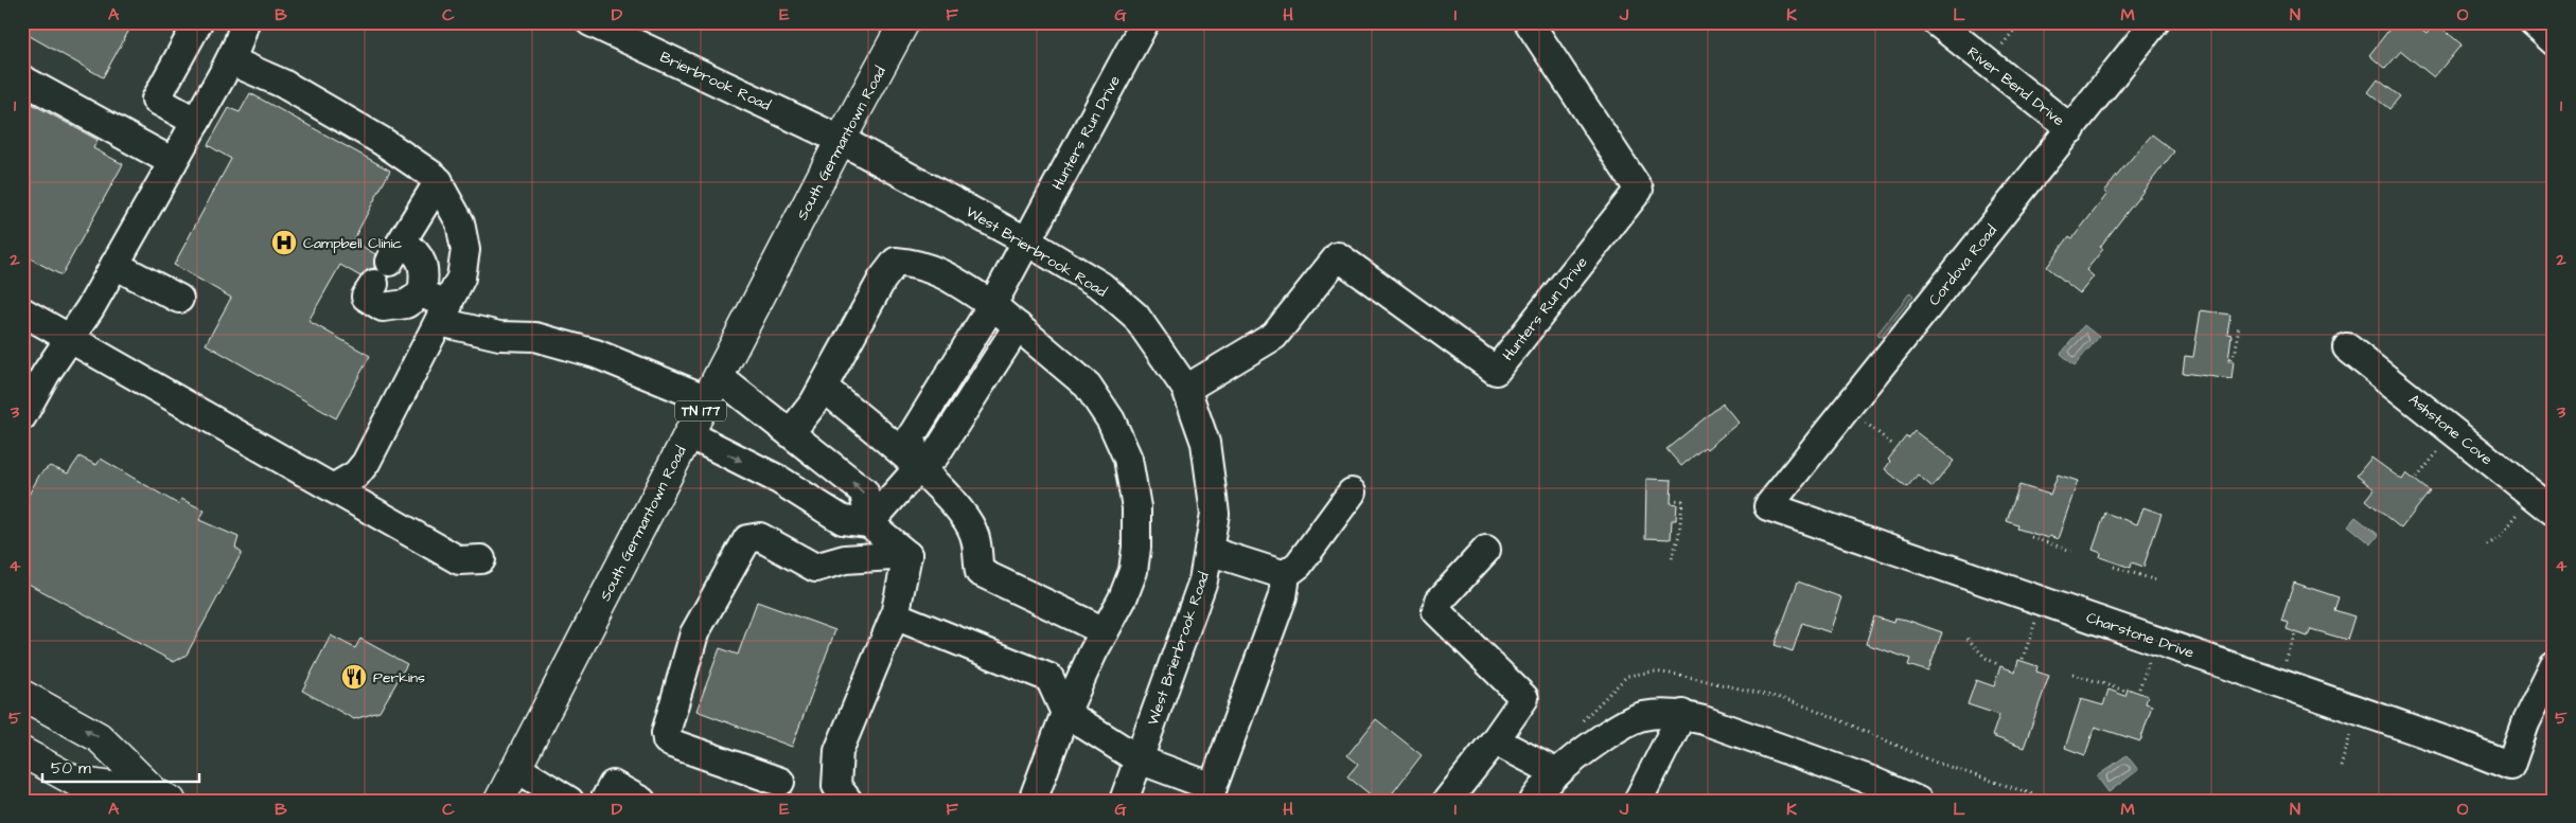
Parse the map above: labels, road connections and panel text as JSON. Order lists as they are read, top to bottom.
{
  "streets": {
    "main road": ["South Germantown Road", "TN 177"],
    "street": [
      "Brierbrook Road",
      "River Bend Drive",
      "Hunters Run Drive",
      "West Brierbrook Road",
      "Cordova Road",
      "Ashstone Cove",
      "Charstone Drive"
    ]
  },
  "crossings": [
    ["Brierbrook Road", "South Germantown Road"],
    ["Brierbrook Road", "West Brierbrook Road"],
    ["River Bend Drive", "Cordova Road"],
    ["Hunters Run Drive", "West Brierbrook Road"],
    ["South Germantown Road", "West Brierbrook Road"],
    ["Cordova Road", "Charstone Drive"]
  ],
  "places": {
    "hospital": ["Campbell Clinic"],
    "restaurant": ["Perkins"]
  },
  "scale_bar": "50 m",
  "grid": {
    "columns": [
      "A",
      "B",
      "C",
      "D",
      "E",
      "F",
      "G",
      "H",
      "I",
      "J",
      "K",
      "L",
      "M",
      "N",
      "O"
    ],
    "rows": [
      "1",
      "2",
      "3",
      "4",
      "5"
    ]
  }
}
